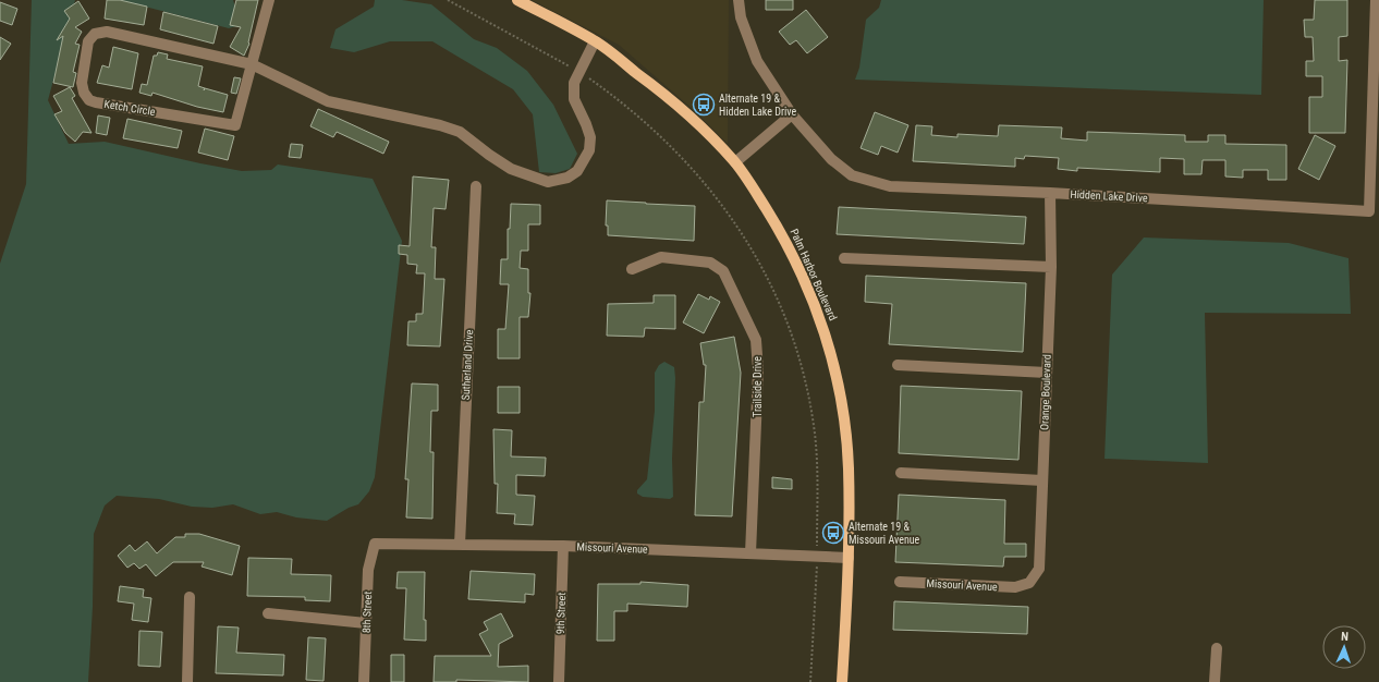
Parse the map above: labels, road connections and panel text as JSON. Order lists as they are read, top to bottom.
{
  "streets": {
    "main road": ["Palm Harbor Boulevard"],
    "street": [
      "Ketch Circle",
      "Hidden Lake Drive",
      "Sutherland Drive",
      "Trailside Drive",
      "Orange Boulevard",
      "Missouri Avenue",
      "8th Street",
      "9th Street"
    ]
  },
  "crossings": [
    ["Hidden Lake Drive", "Orange Boulevard"],
    ["Palm Harbor Boulevard", "Missouri Avenue"],
    ["Sutherland Drive", "Missouri Avenue"],
    ["Trailside Drive", "Missouri Avenue"],
    ["Orange Boulevard", "Missouri Avenue"],
    ["Missouri Avenue", "8th Street"],
    ["Missouri Avenue", "9th Street"]
  ],
  "places": {
    "bus stop": ["Alternate 19 & Hidden Lake Drive", "Alternate 19 & Missouri Avenue"]
  },
  "north": "top"
}
